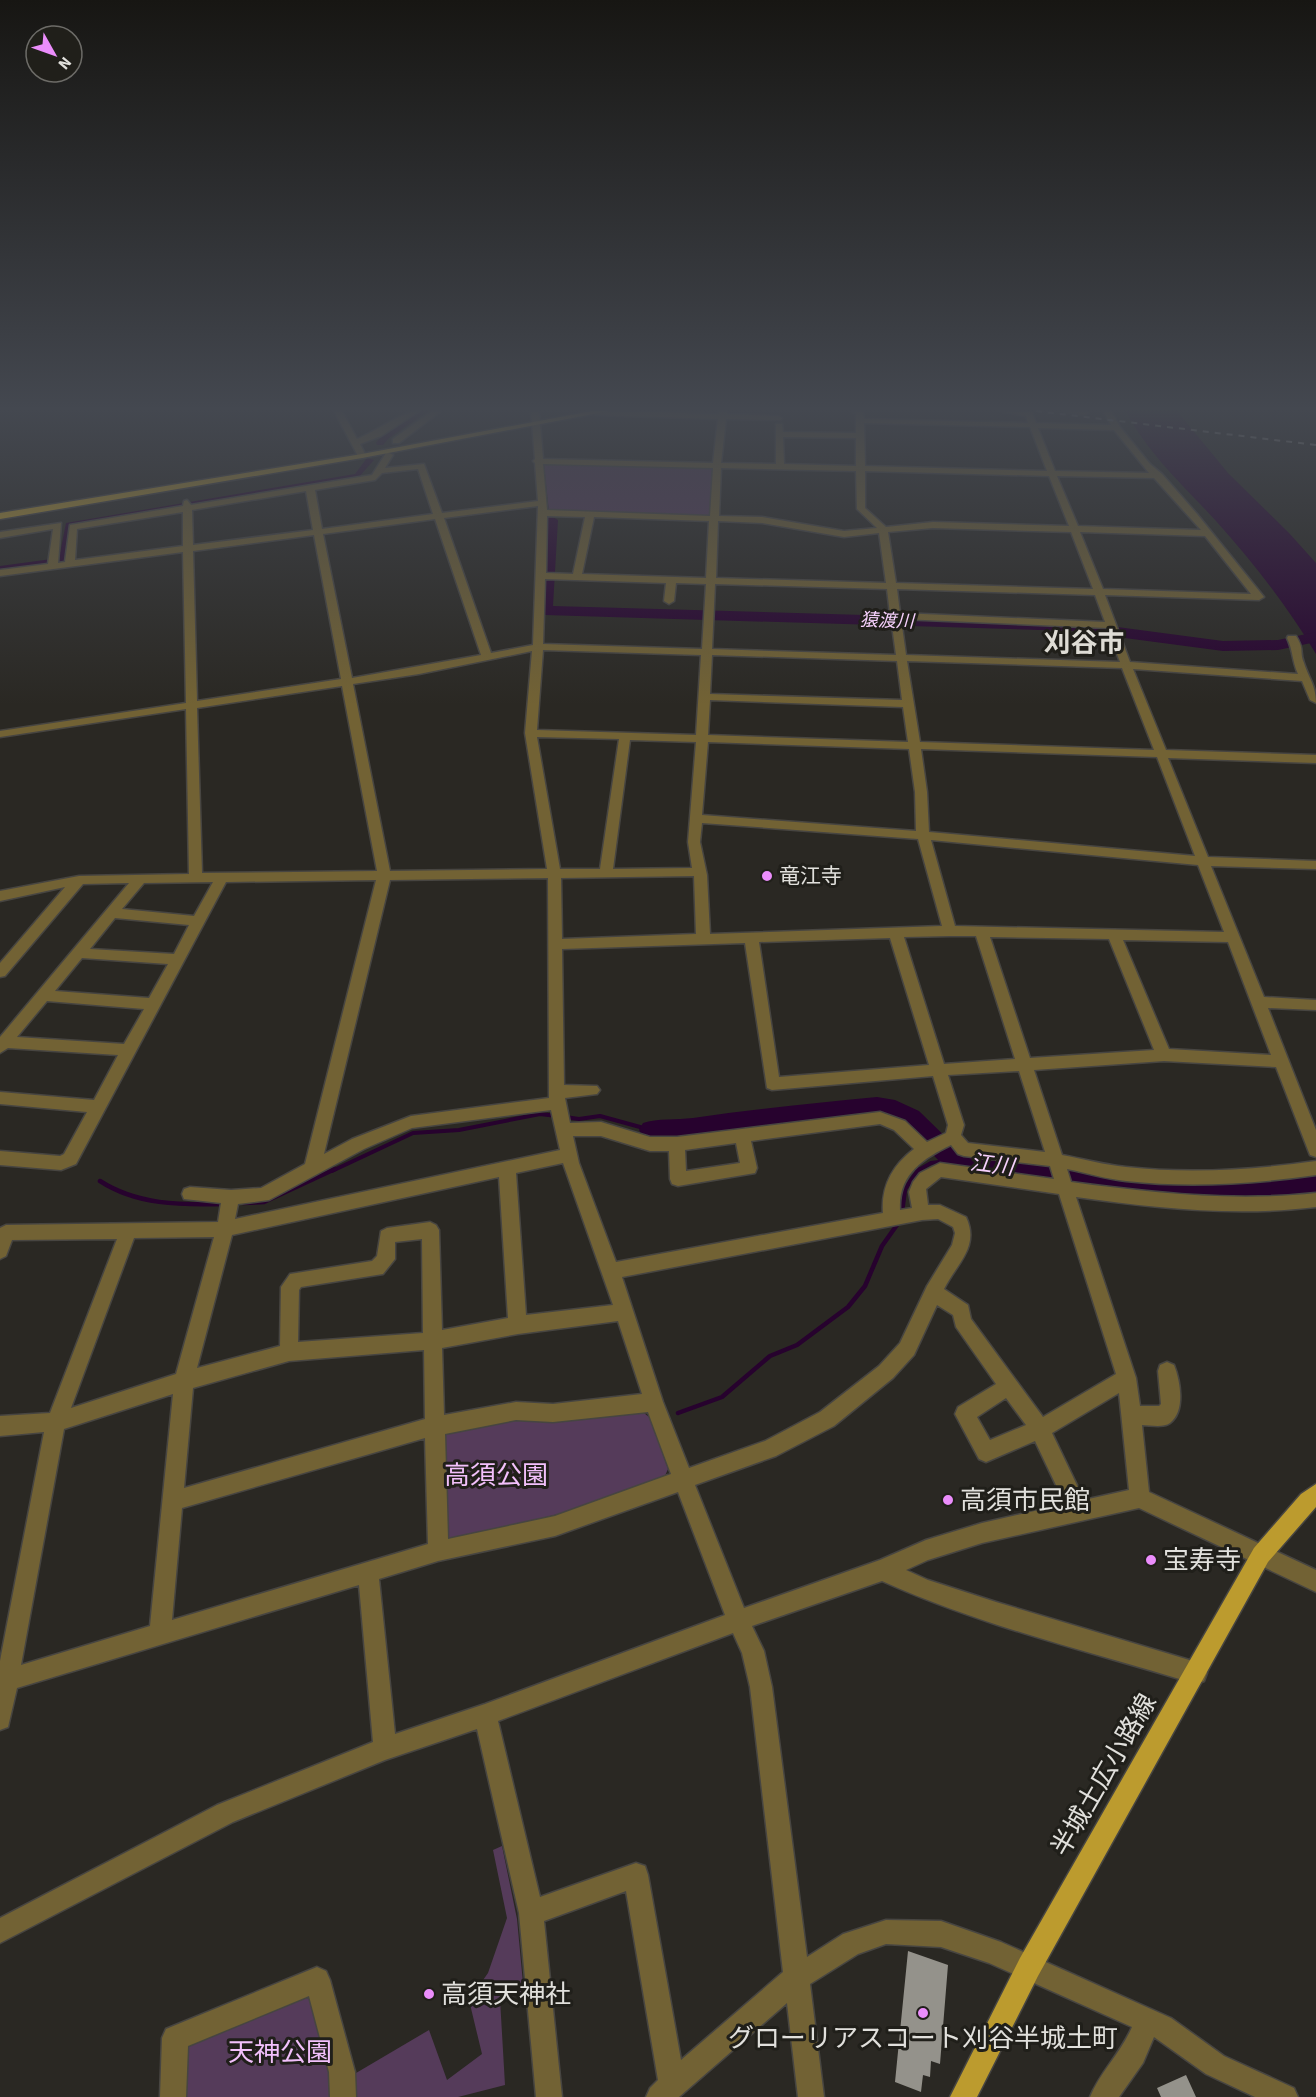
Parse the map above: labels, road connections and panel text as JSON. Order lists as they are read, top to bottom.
{
  "streets": {
    "main road": ["半城土広小路線"]
  },
  "districts": ["刈谷市"],
  "water": ["猿渡川", "江川"],
  "parks": ["高須公園", "天神公園"],
  "places": [
    "竜江寺",
    "高須市民館",
    "宝寿寺",
    "高須天神社",
    "グローリアスコート刈谷半城土町"
  ],
  "north": "bottom right"
}
